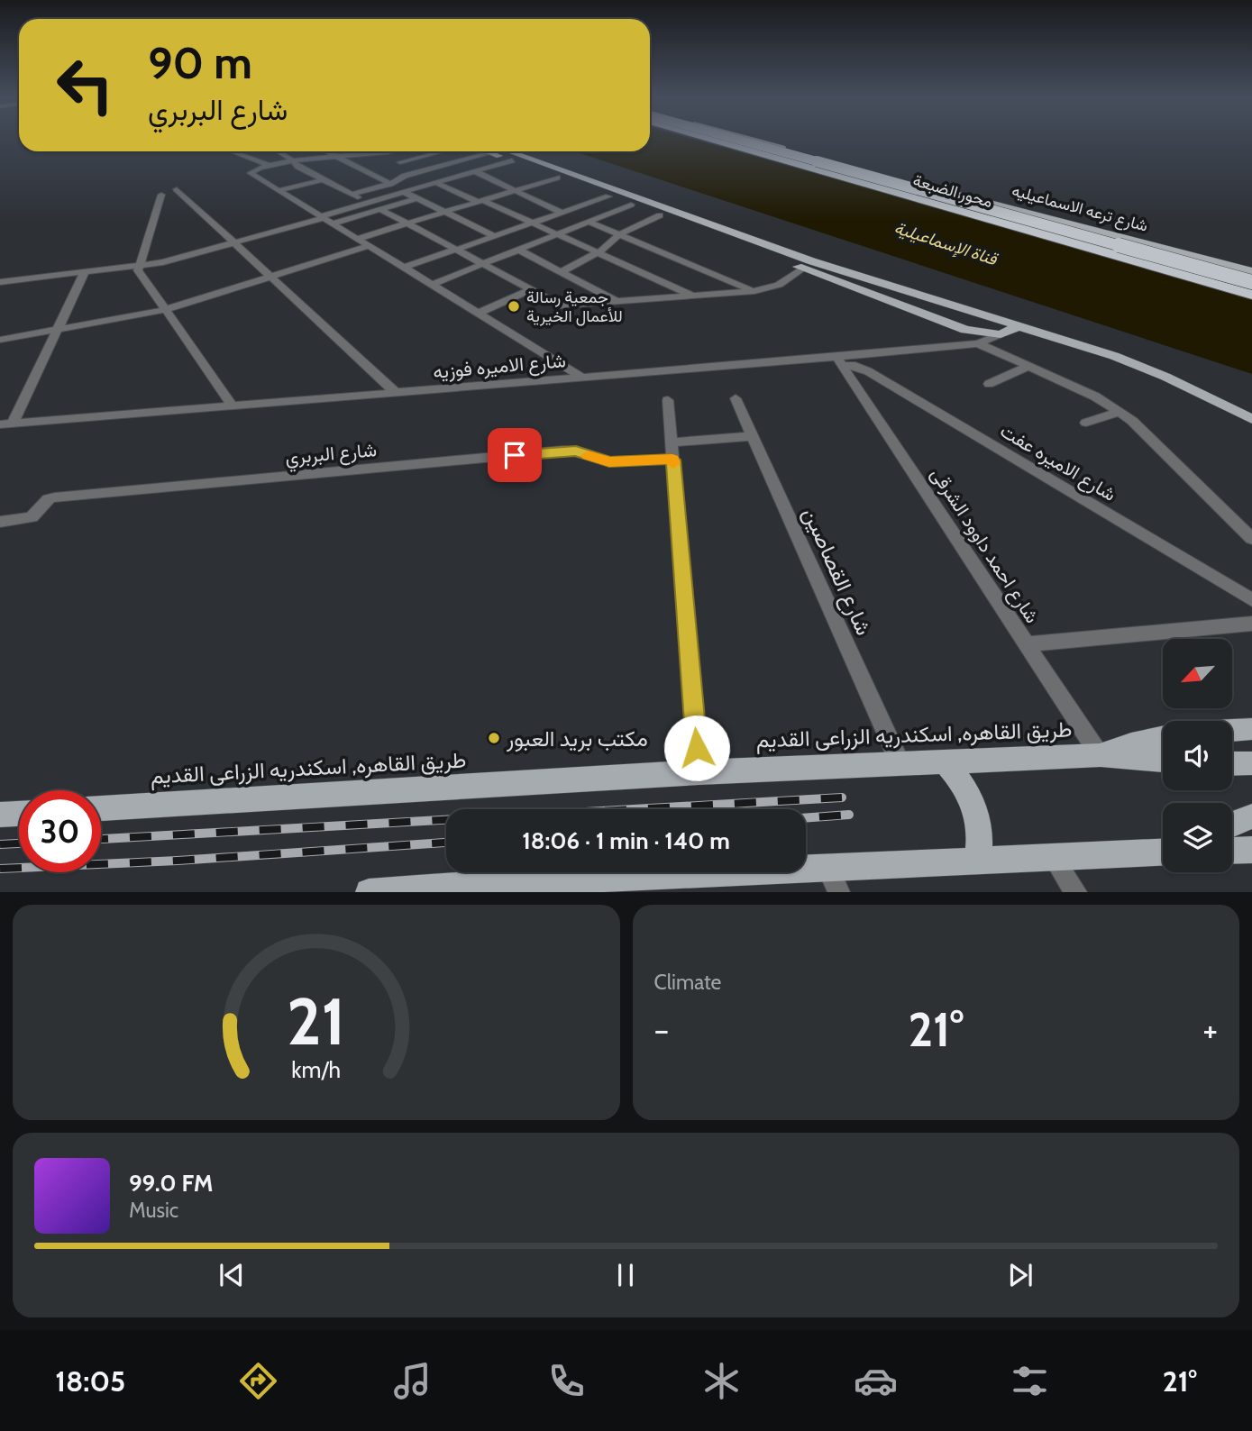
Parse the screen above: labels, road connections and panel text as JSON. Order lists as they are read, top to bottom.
{
  "streets": {
    "highway": ["محور الضبعة"],
    "main road": ["شارع ترعه الاسماعيليه", "طريق القاهره, اسكندريه الزراعى القديم"],
    "street": [
      "شارع الاميره فوزيه",
      "شارع البربري",
      "شارع الاميره عفت",
      "شارع احمد داوود الشرقى",
      "شارع القصاصين"
    ]
  },
  "crossings": [
    ["شارع الاميره فوزيه", "شارع الاميره عفت"],
    ["شارع الاميره فوزيه", "شارع احمد داوود الشرقى"],
    ["شارع البربري", "شارع القصاصين"],
    ["شارع الاميره عفت", "شارع احمد داوود الشرقى"],
    ["شارع احمد داوود الشرقى", "طريق القاهره, اسكندريه الزراعى القديم"],
    ["شارع القصاصين", "طريق القاهره, اسكندريه الزراعى القديم"]
  ],
  "water": ["قناة الإسماعيلية"],
  "places": ["جمعية رسالة للأعمال الخيرية", "مكتب بريد العبور"],
  "north": "bottom left",
  "page": {
    "turn": ["90 m", "شارع البربري"],
    "limit": "30",
    "trip": "18:06 · 1 min · 140 m",
    "tile": "Climate",
    "heat": ["−", "21°", "+"],
    "song": ["99.0 FM", "Music"],
    "tabs": ["18:05", "21°"],
    "gauge": ["21", "km/h"]
  }
}
